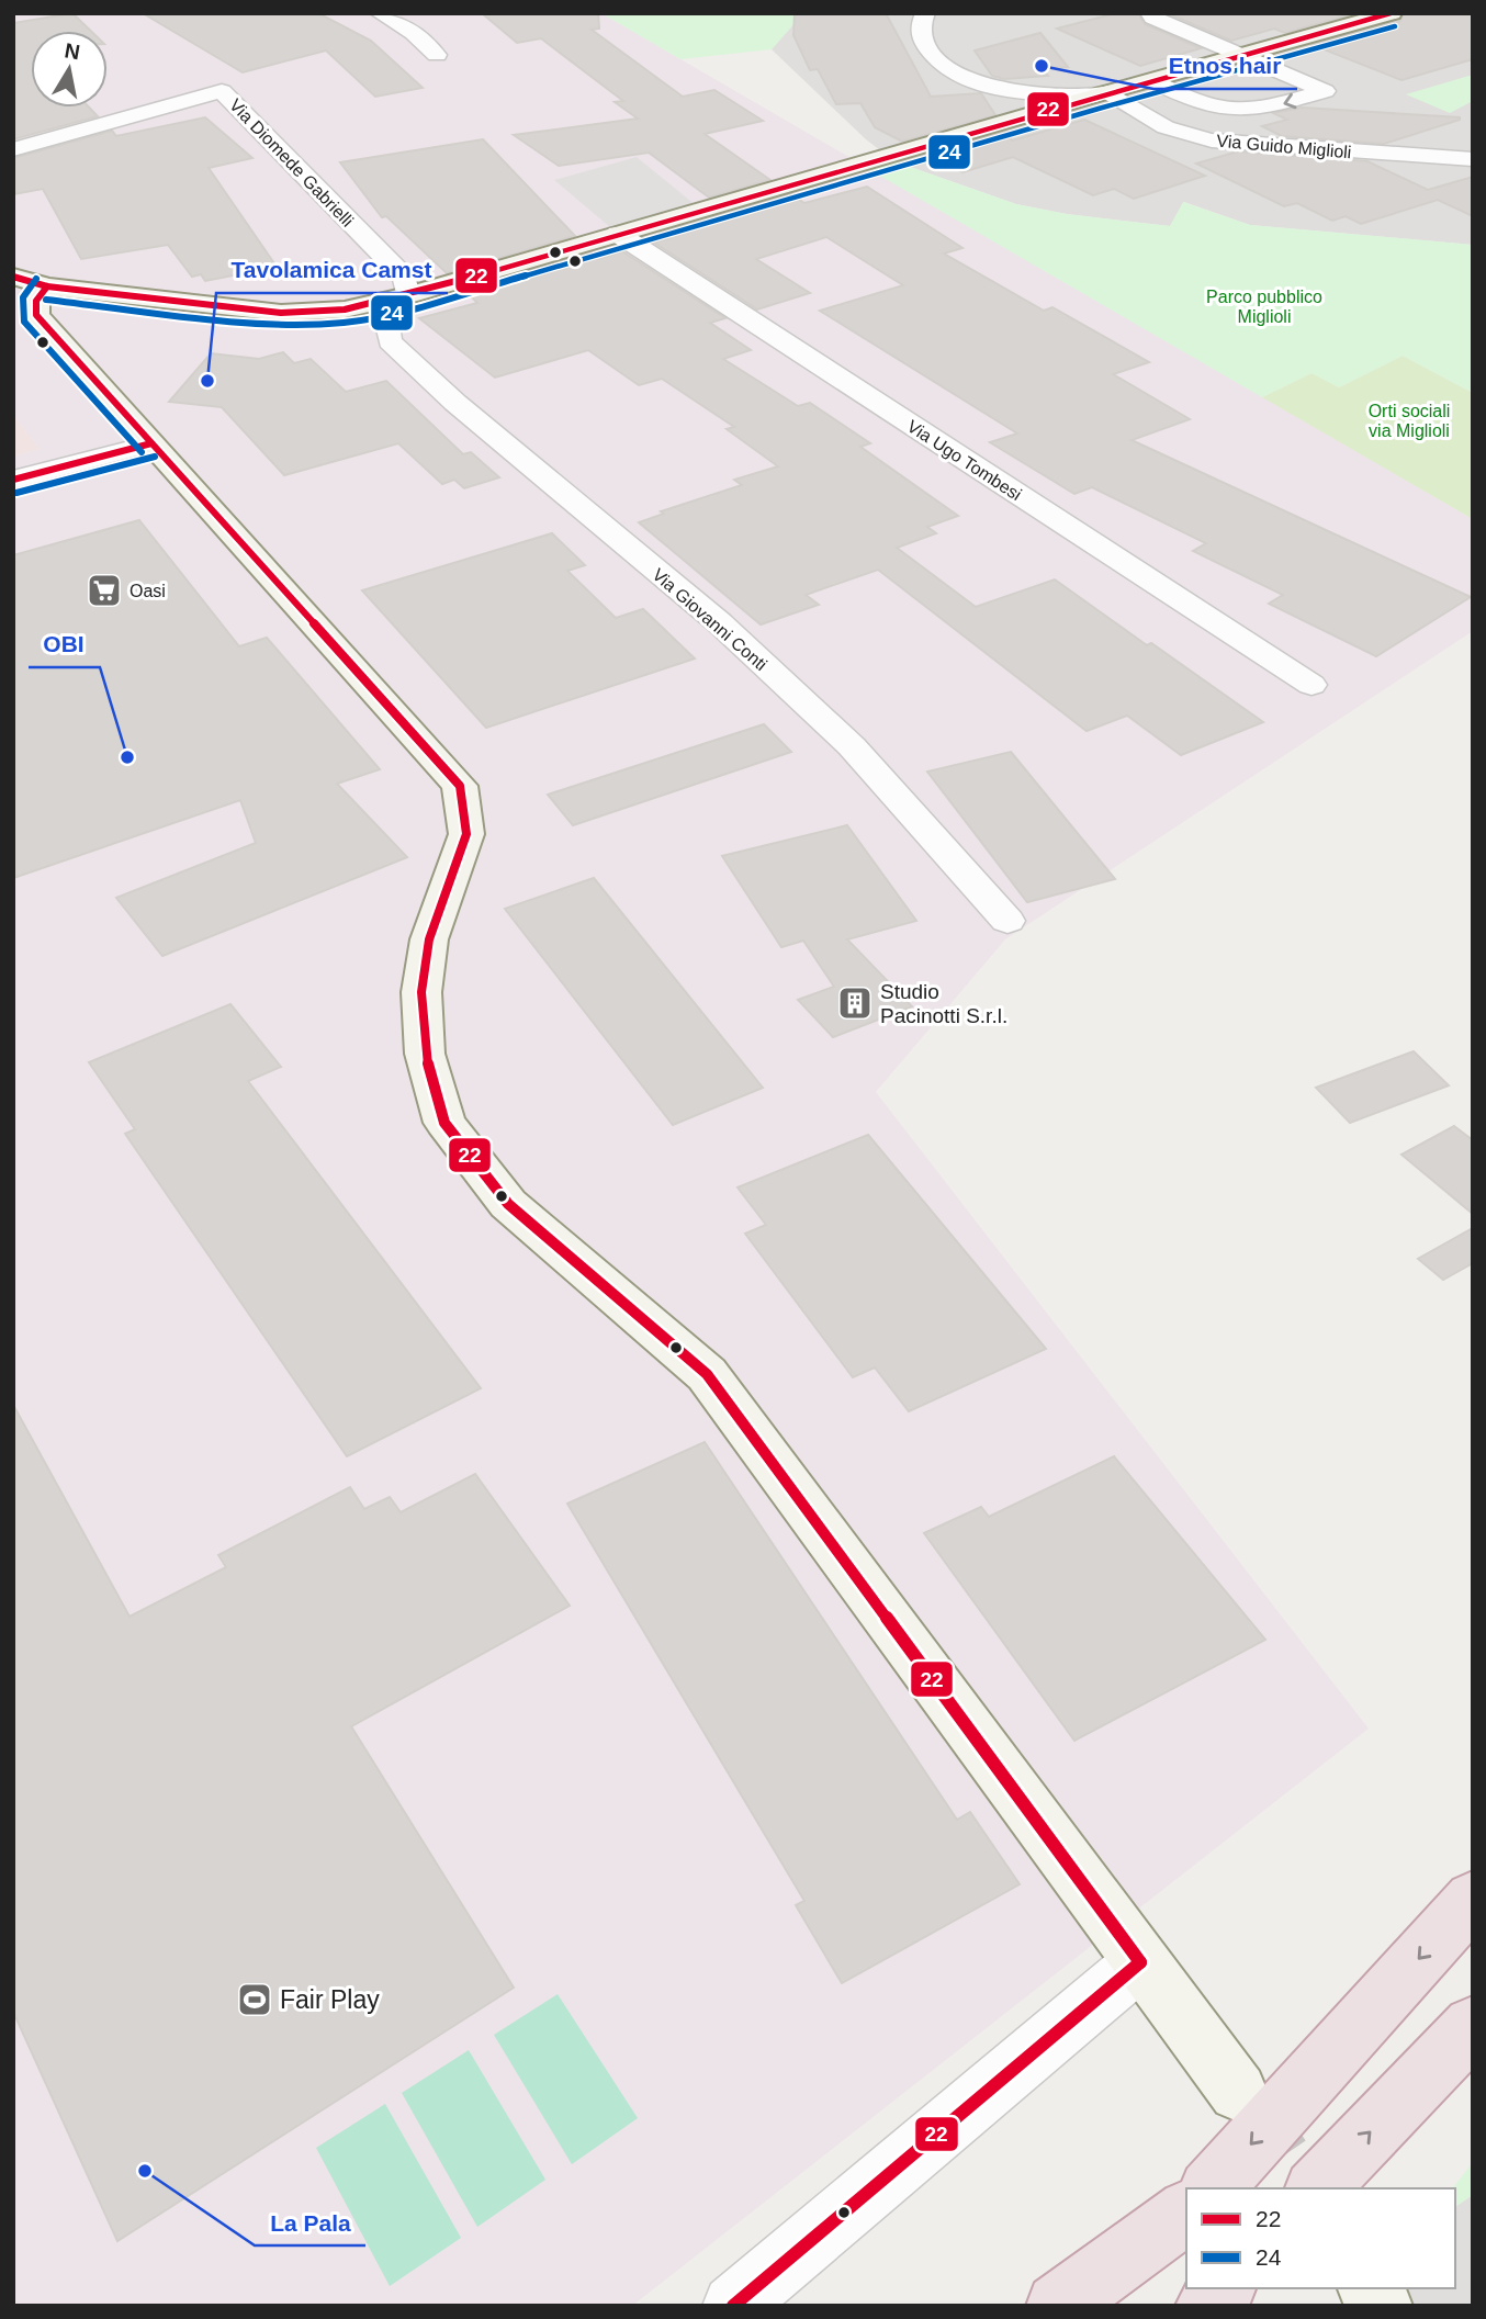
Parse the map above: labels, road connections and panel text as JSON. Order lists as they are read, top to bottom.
{
  "streets": {
    "street": [
      "Via Guido Miglioli",
      "Via Diomede Gabrielli",
      "Via Ugo Tombesi",
      "Via Giovanni Conti"
    ]
  },
  "parks": ["Parco pubblico Miglioli", "Orti sociali via Miglioli"],
  "places": {
    "other": [
      "Etnos hair",
      "Tavolamica Camst",
      "OBI",
      "La Pala"
    ],
    "supermarket": ["Oasi"],
    "building": ["Studio Pacinotti S.r.l."],
    "sports": ["Fair Play"]
  },
  "lines": ["transit line 22", "transit line 24"],
  "legend": ["22", "24"],
  "north": "top"
}
